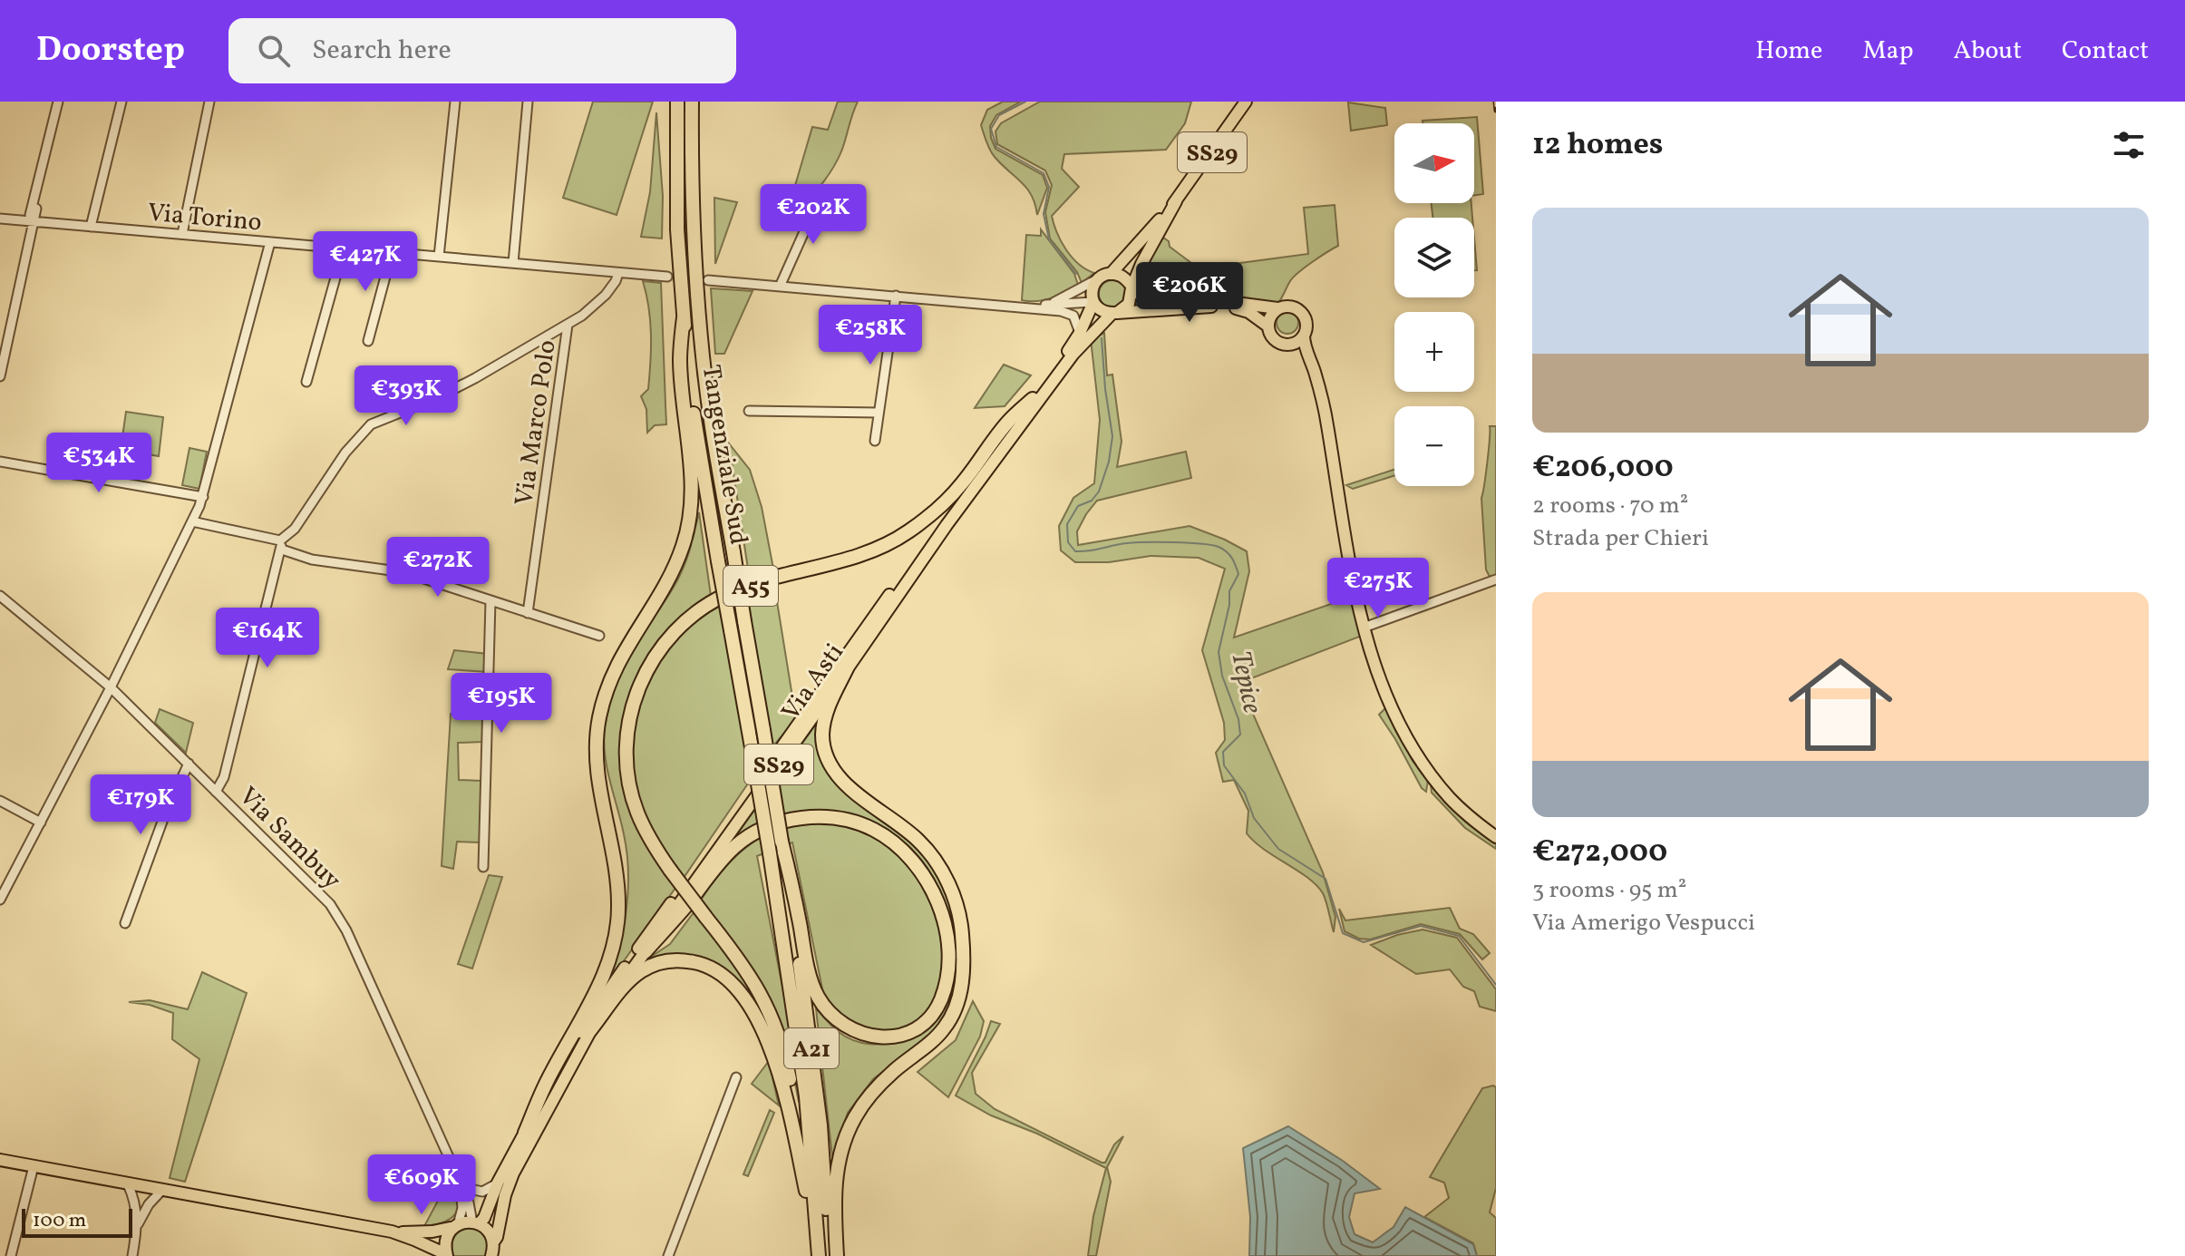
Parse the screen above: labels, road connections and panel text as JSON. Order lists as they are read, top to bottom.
{
  "streets": {
    "highway": ["Tangenziale Sud", "A55", "A21"],
    "main road": ["SS29", "Via Asti"],
    "street": ["Via Torino", "Via Marco Polo", "Via Sambuy"]
  },
  "crossings": [
    ["SS29", "Via Asti"],
    ["Tangenziale Sud", "A55"],
    ["Tangenziale Sud", "A21"],
    ["A55", "Via Asti"],
    ["A55", "A21"],
    ["Via Asti", "Via Sambuy"]
  ],
  "water": ["Tepice"],
  "scale_bar": "100 m",
  "north": "right",
  "page": {
    "header": "Doorstep",
    "search": "Search here",
    "nav": [
      "Home",
      "Map",
      "About",
      "Contact"
    ],
    "heading": "12 homes",
    "map_buttons": ["+", "−"],
    "price": [
      "€202K",
      "€427K",
      "€206K",
      "€258K",
      "€393K",
      "€534K",
      "€272K",
      "€275K",
      "€164K",
      "€195K",
      "€179K",
      "€609K"
    ],
    "list": [
      {
        "name": "€206,000",
        "note": "2 rooms · 70 m² · Strada per Chieri"
      },
      {
        "name": "€272,000",
        "note": "3 rooms · 95 m² · Via Amerigo Vespucci"
      }
    ],
    "scale": "100 m"
  }
}
